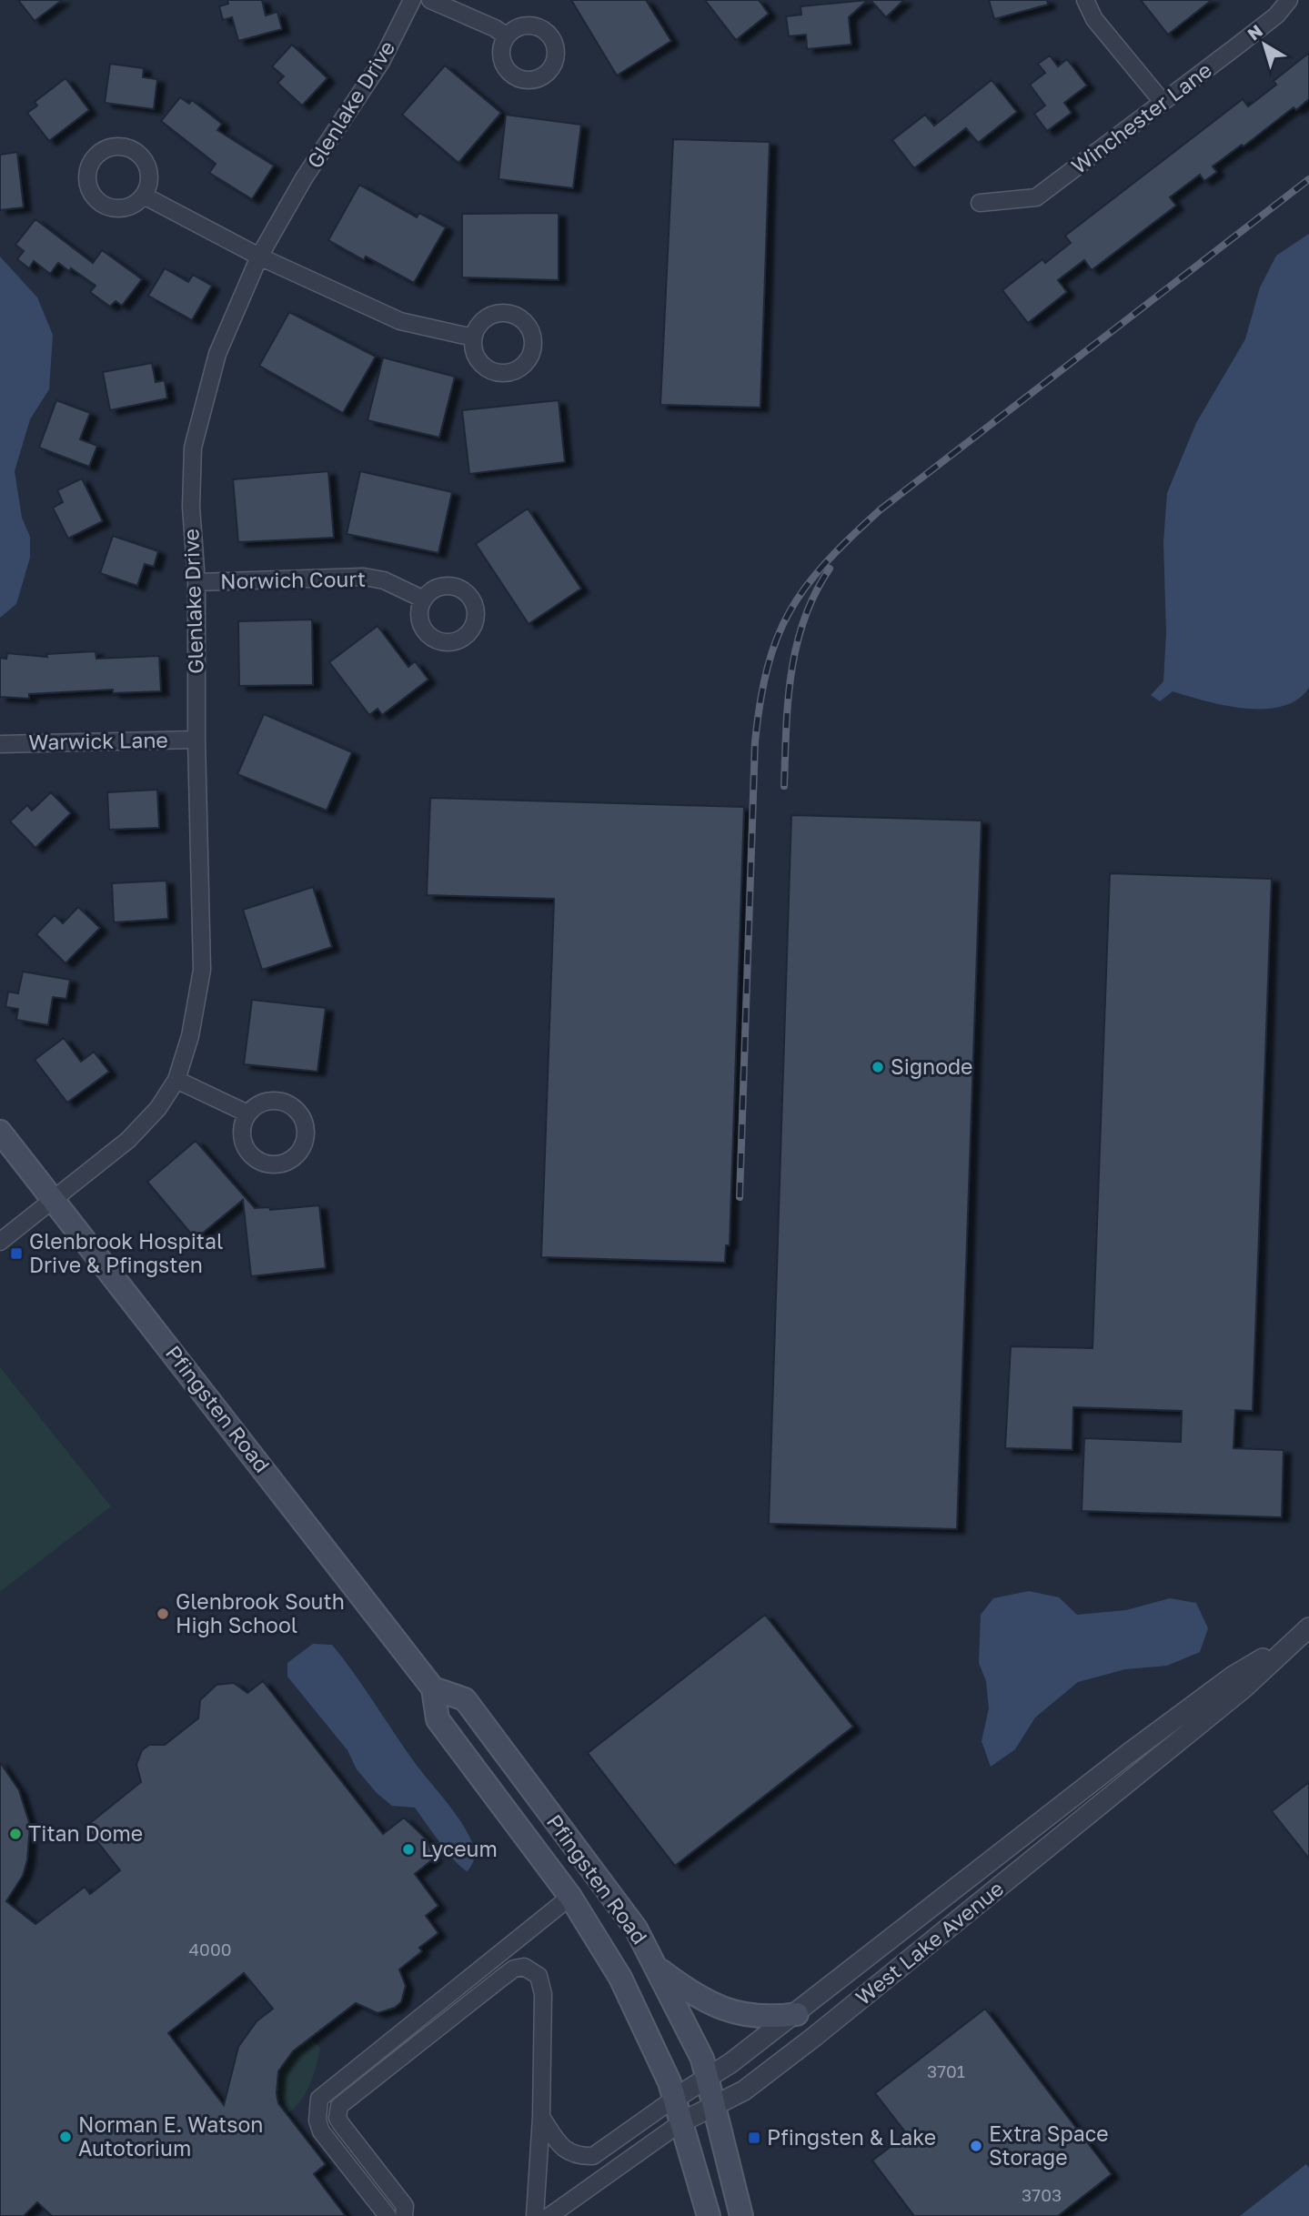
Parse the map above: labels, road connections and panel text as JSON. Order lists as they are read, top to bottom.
{
  "streets": {
    "main road": ["Pfingsten Road"],
    "street": [
      "Glenlake Drive",
      "Winchester Lane",
      "Norwich Court",
      "Warwick Lane",
      "West Lake Avenue"
    ]
  },
  "crossings": [
    ["Glenlake Drive", "Norwich Court"],
    ["Glenlake Drive", "Warwick Lane"],
    ["Glenlake Drive", "Pfingsten Road"],
    ["Pfingsten Road", "West Lake Avenue"]
  ],
  "places": {
    "other": [
      "Signode",
      "Glenbrook South High School",
      "Titan Dome",
      "Lyceum",
      "Norman E. Watson Autotorium",
      "Extra Space Storage"
    ],
    "transit": ["Glenbrook Hospital Drive & Pfingsten", "Pfingsten & Lake"]
  },
  "house_numbers": ["4000", "3701", "3703"],
  "north": "top left"
}
